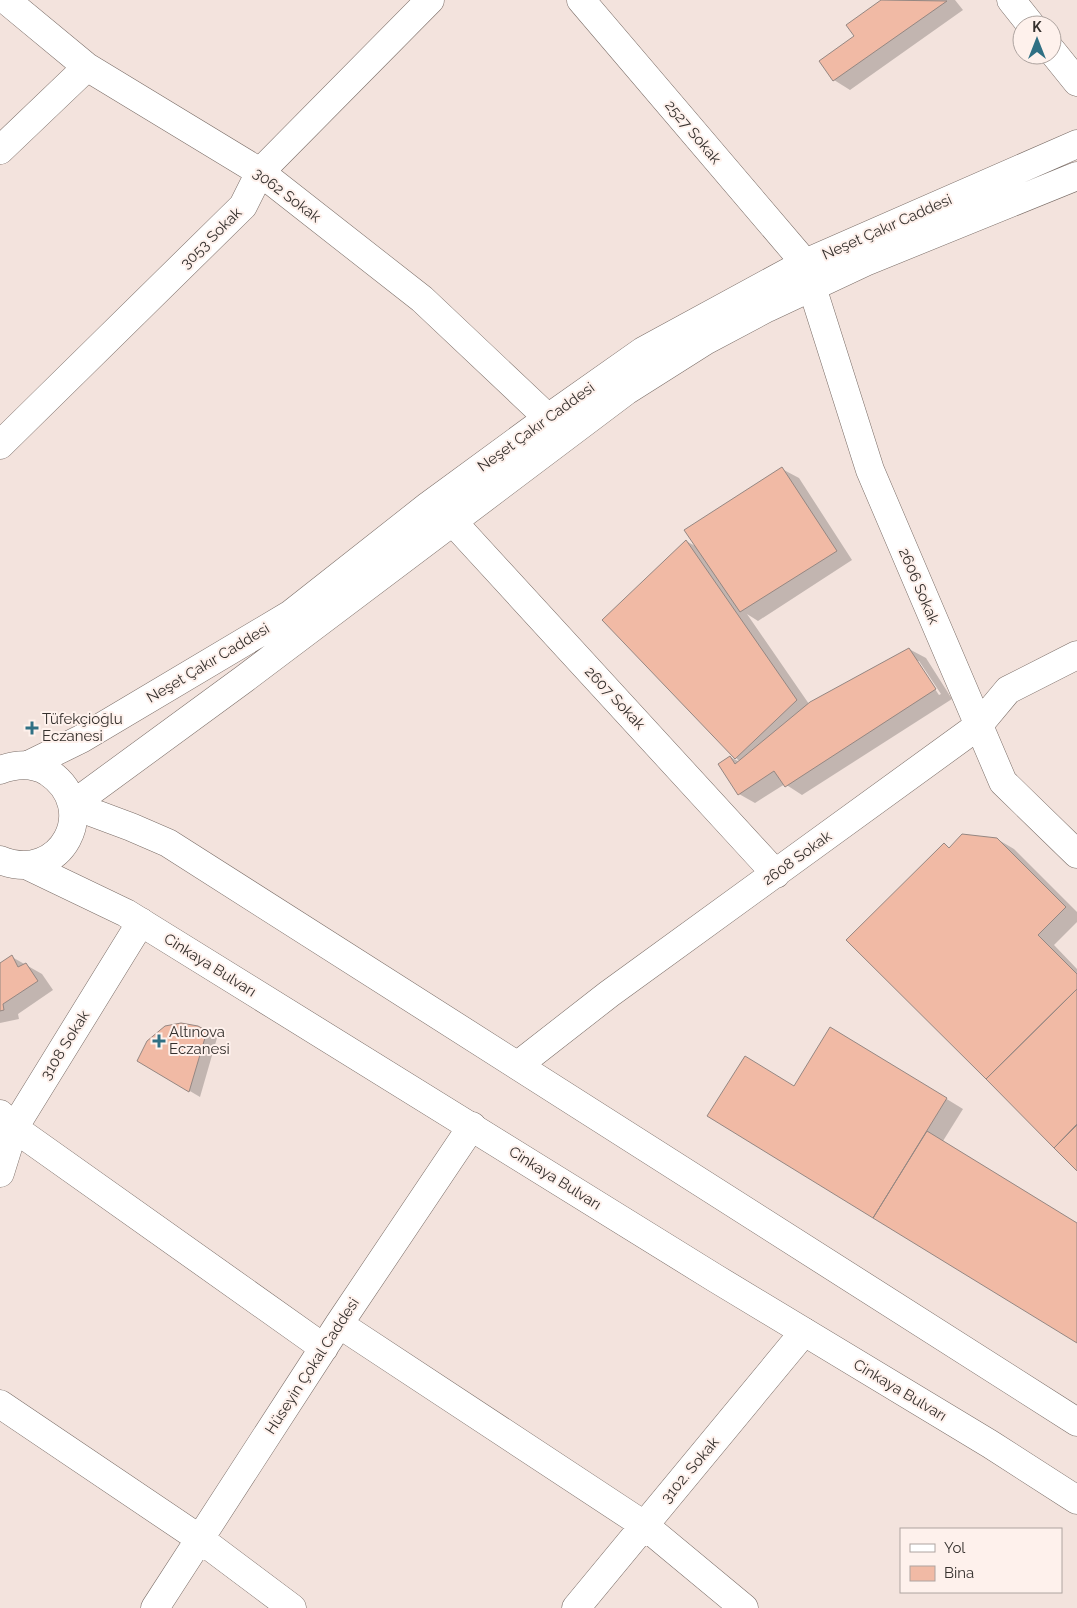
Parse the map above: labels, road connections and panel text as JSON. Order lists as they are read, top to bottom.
{
  "streets": {
    "street": [
      "2527 Sokak",
      "3062 Sokak",
      "Neşet Çakır Caddesi",
      "3053 Sokak",
      "2606 Sokak",
      "2607 Sokak",
      "2608 Sokak",
      "Cinkaya Bulvarı",
      "3108 Sokak",
      "Hüseyin Çokal Caddesi",
      "3102. Sokak"
    ]
  },
  "crossings": [
    ["2527 Sokak", "Neşet Çakır Caddesi"],
    ["2527 Sokak", "2606 Sokak"],
    ["3062 Sokak", "Neşet Çakır Caddesi"],
    ["3062 Sokak", "3053 Sokak"],
    ["Neşet Çakır Caddesi", "2606 Sokak"],
    ["Neşet Çakır Caddesi", "2607 Sokak"],
    ["2606 Sokak", "2608 Sokak"],
    ["2607 Sokak", "2608 Sokak"],
    ["Cinkaya Bulvarı", "3108 Sokak"],
    ["Cinkaya Bulvarı", "Hüseyin Çokal Caddesi"],
    ["Cinkaya Bulvarı", "3102. Sokak"]
  ],
  "places": {
    "health": ["Tüfekçioğlu Eczanesi", "Altınova Eczanesi"]
  },
  "legend": ["Yol", "Bina"],
  "north": "top"
}
